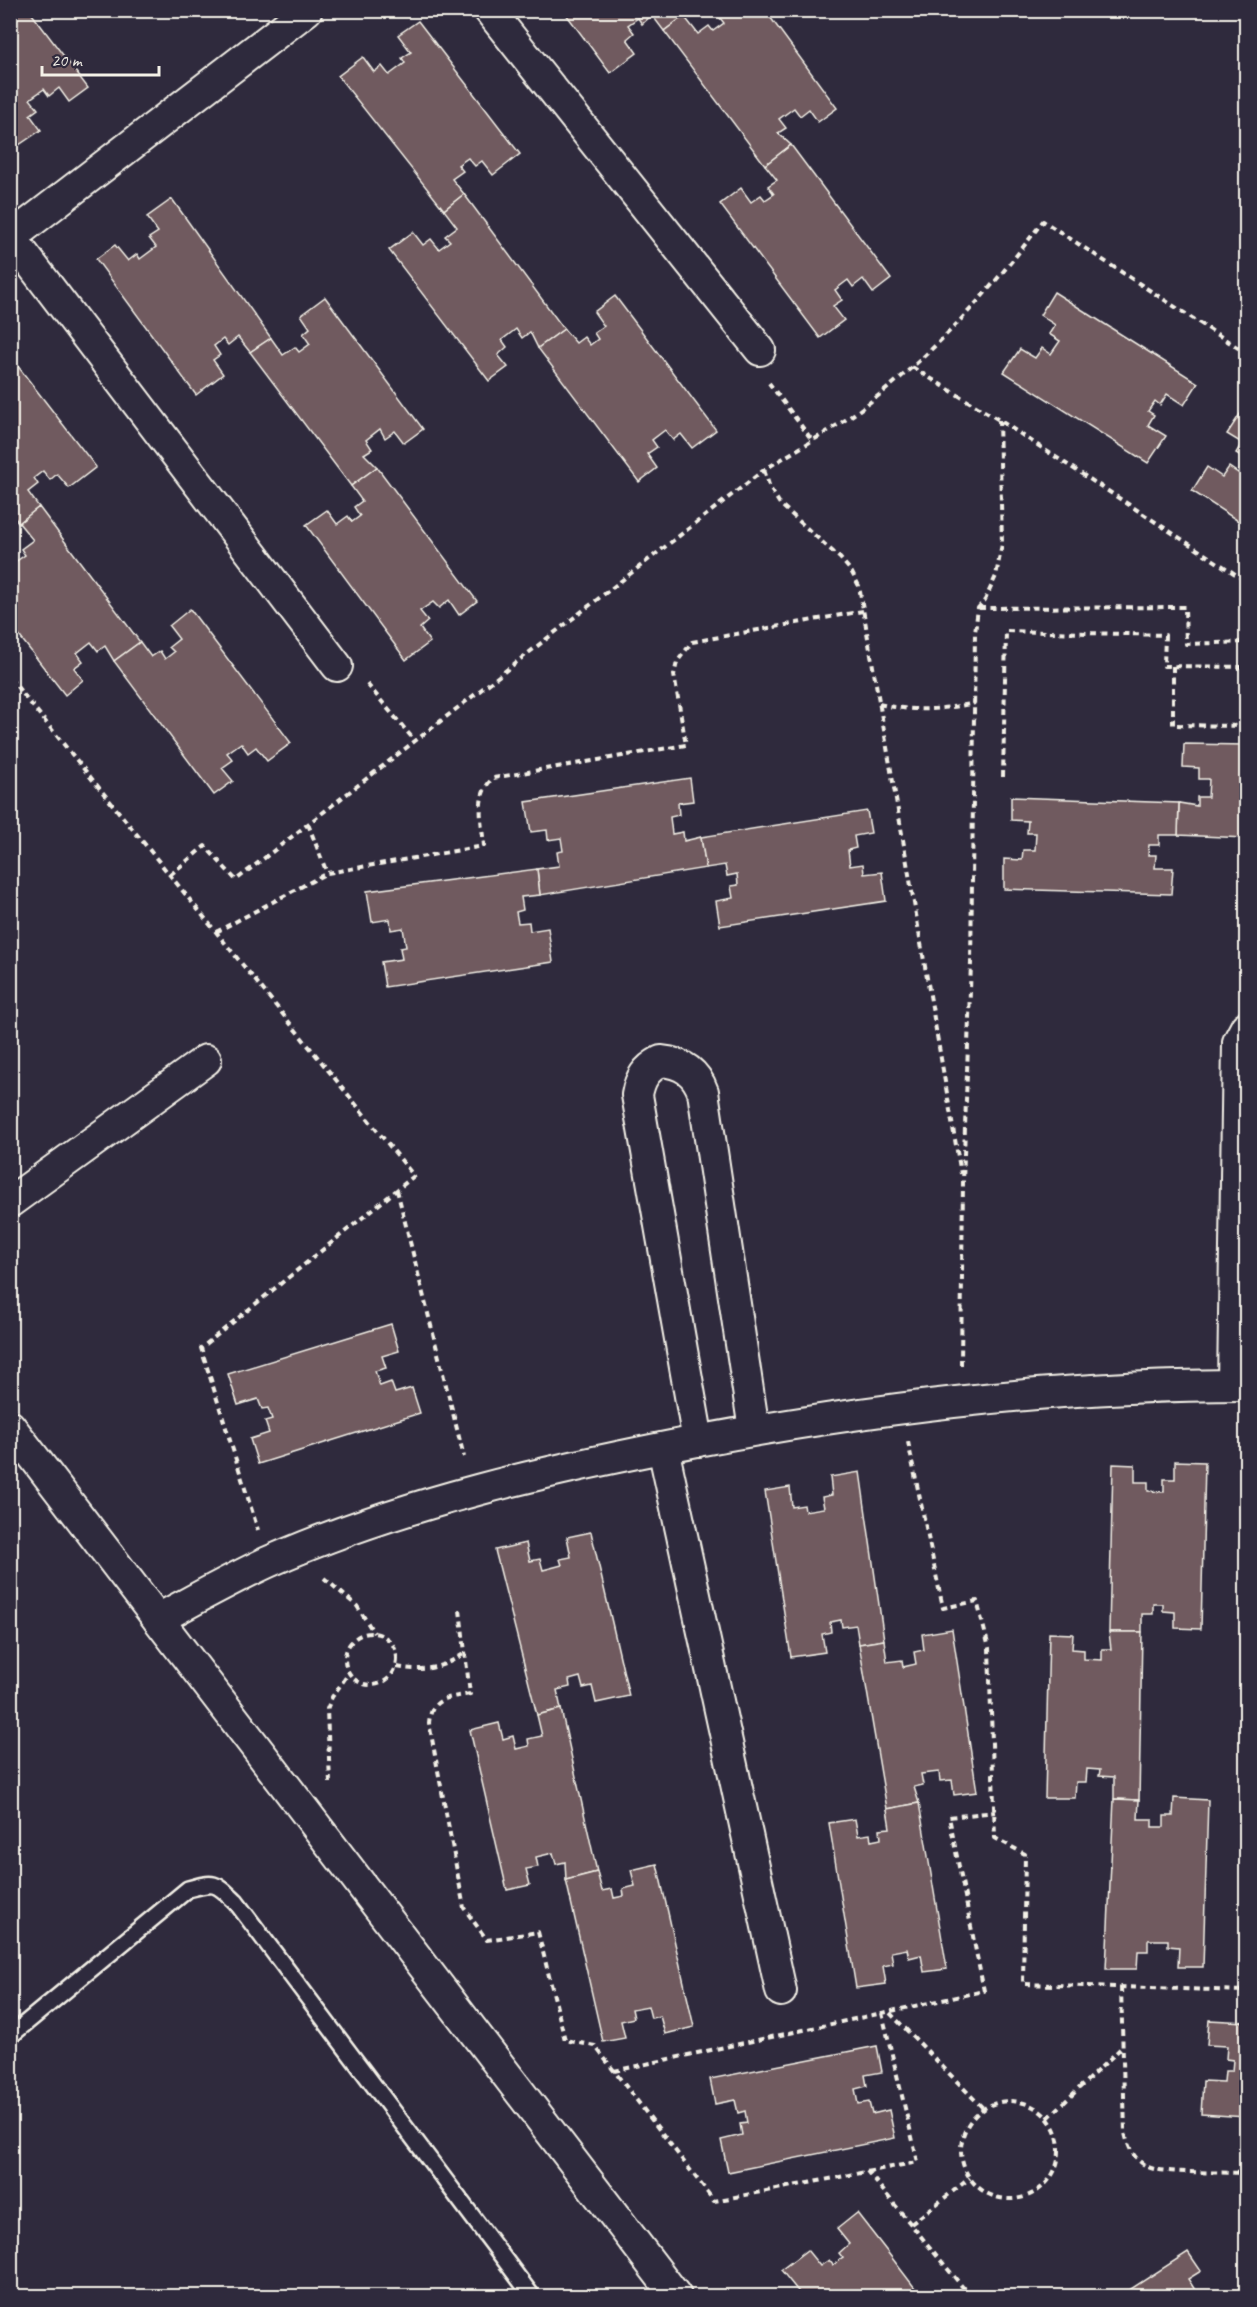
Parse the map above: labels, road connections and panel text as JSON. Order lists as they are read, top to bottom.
{
  "scale_bar": "20 m"
}
